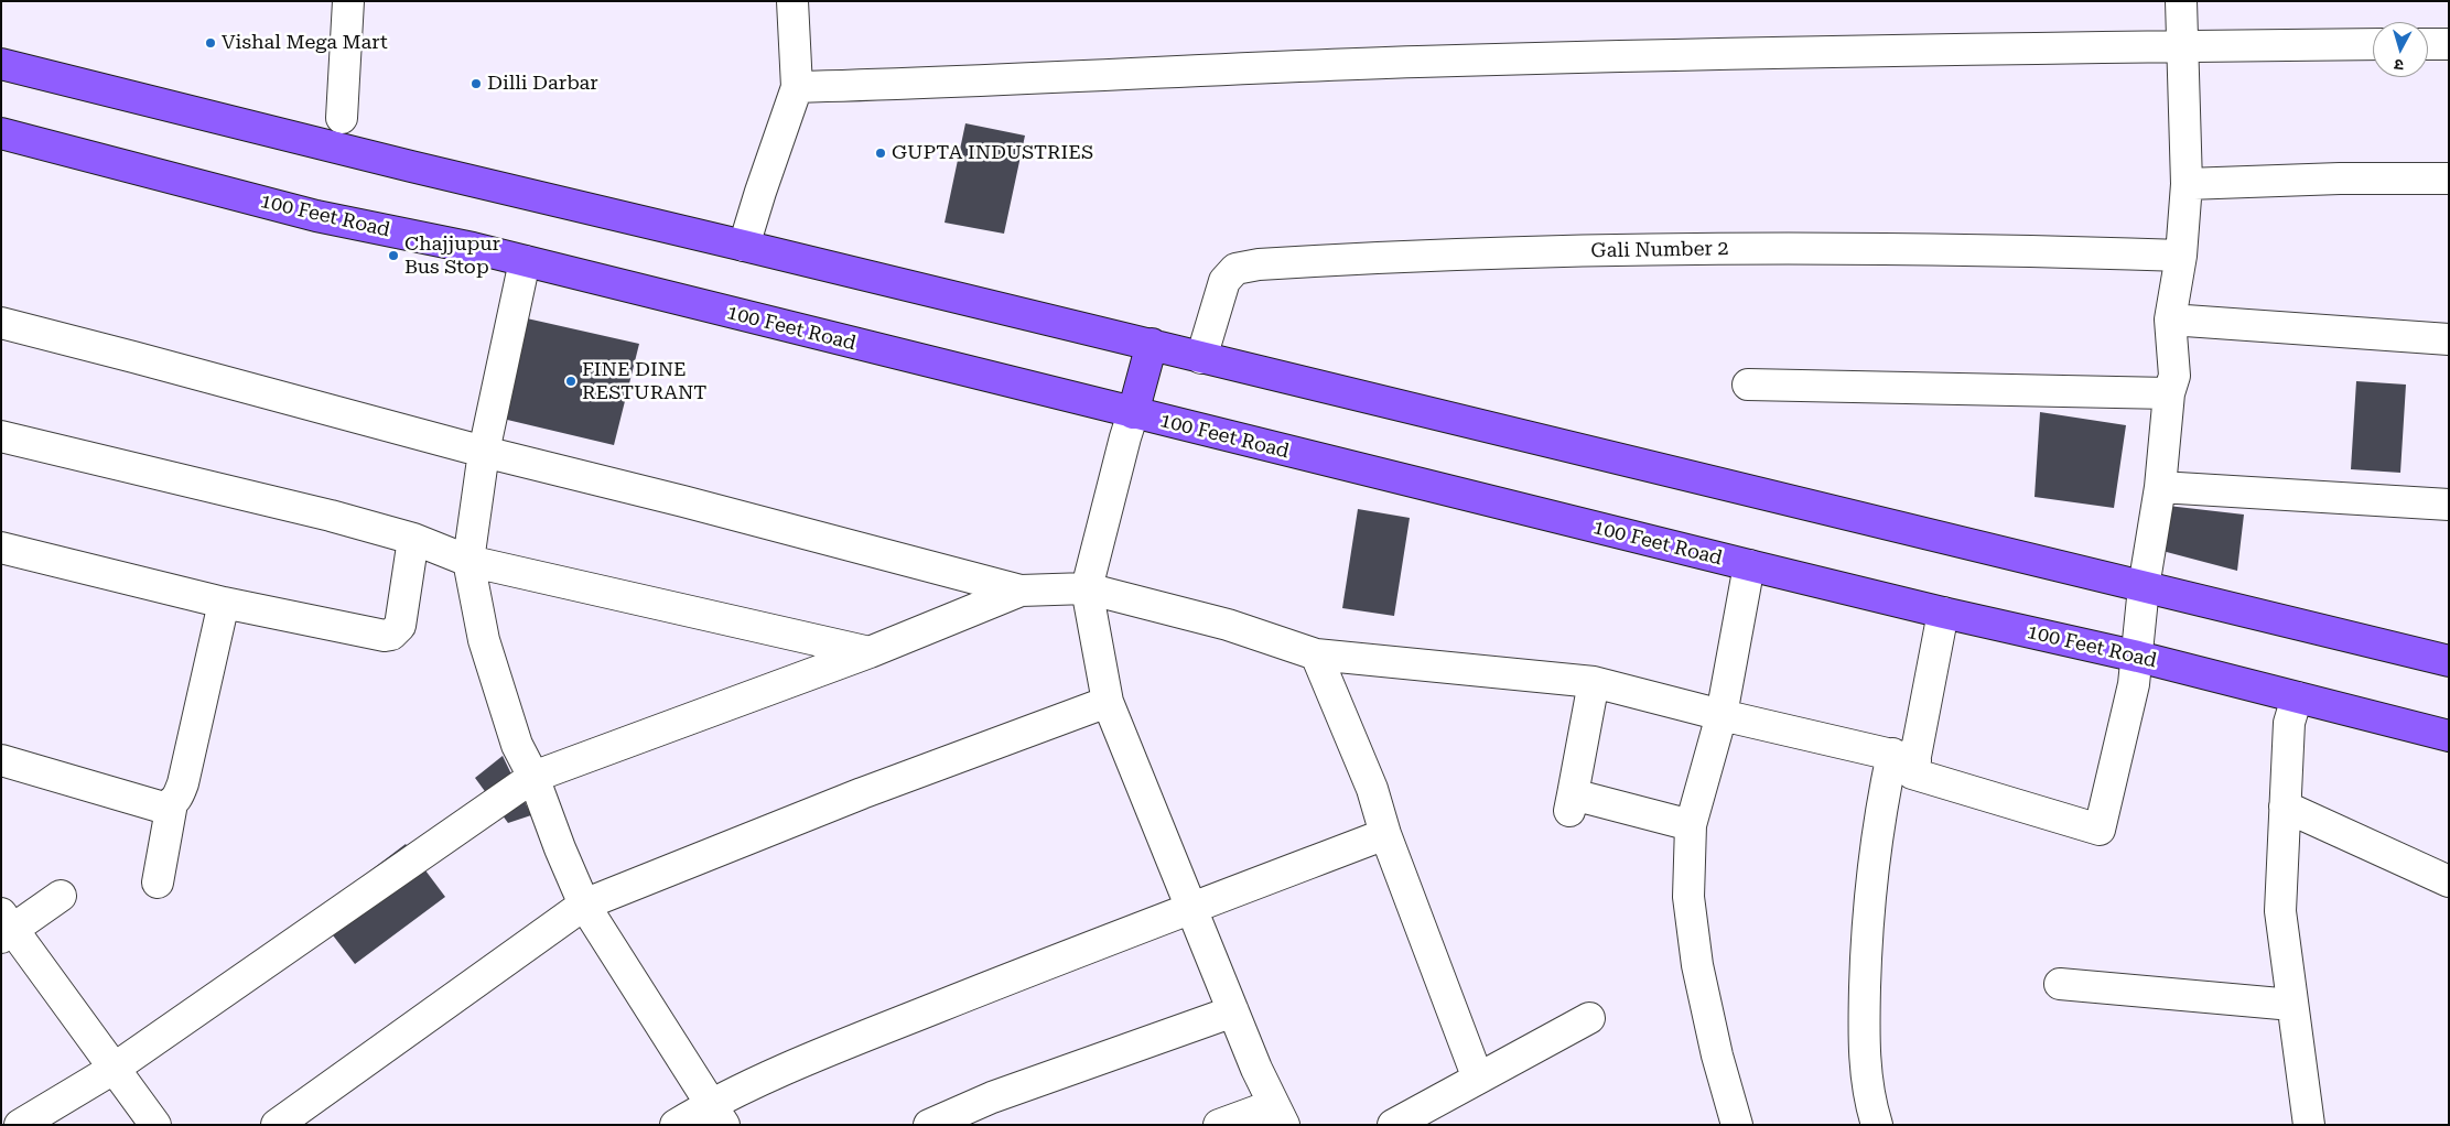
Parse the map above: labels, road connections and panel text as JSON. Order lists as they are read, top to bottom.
{
  "streets": {
    "main road": ["100 Feet Road"],
    "street": ["Gali Number 2"]
  },
  "places": [
    "Vishal Mega Mart",
    "Dilli Darbar",
    "GUPTA INDUSTRIES",
    "Chajjupur Bus Stop",
    "FINE DINE RESTURANT"
  ],
  "north": "bottom"
}
